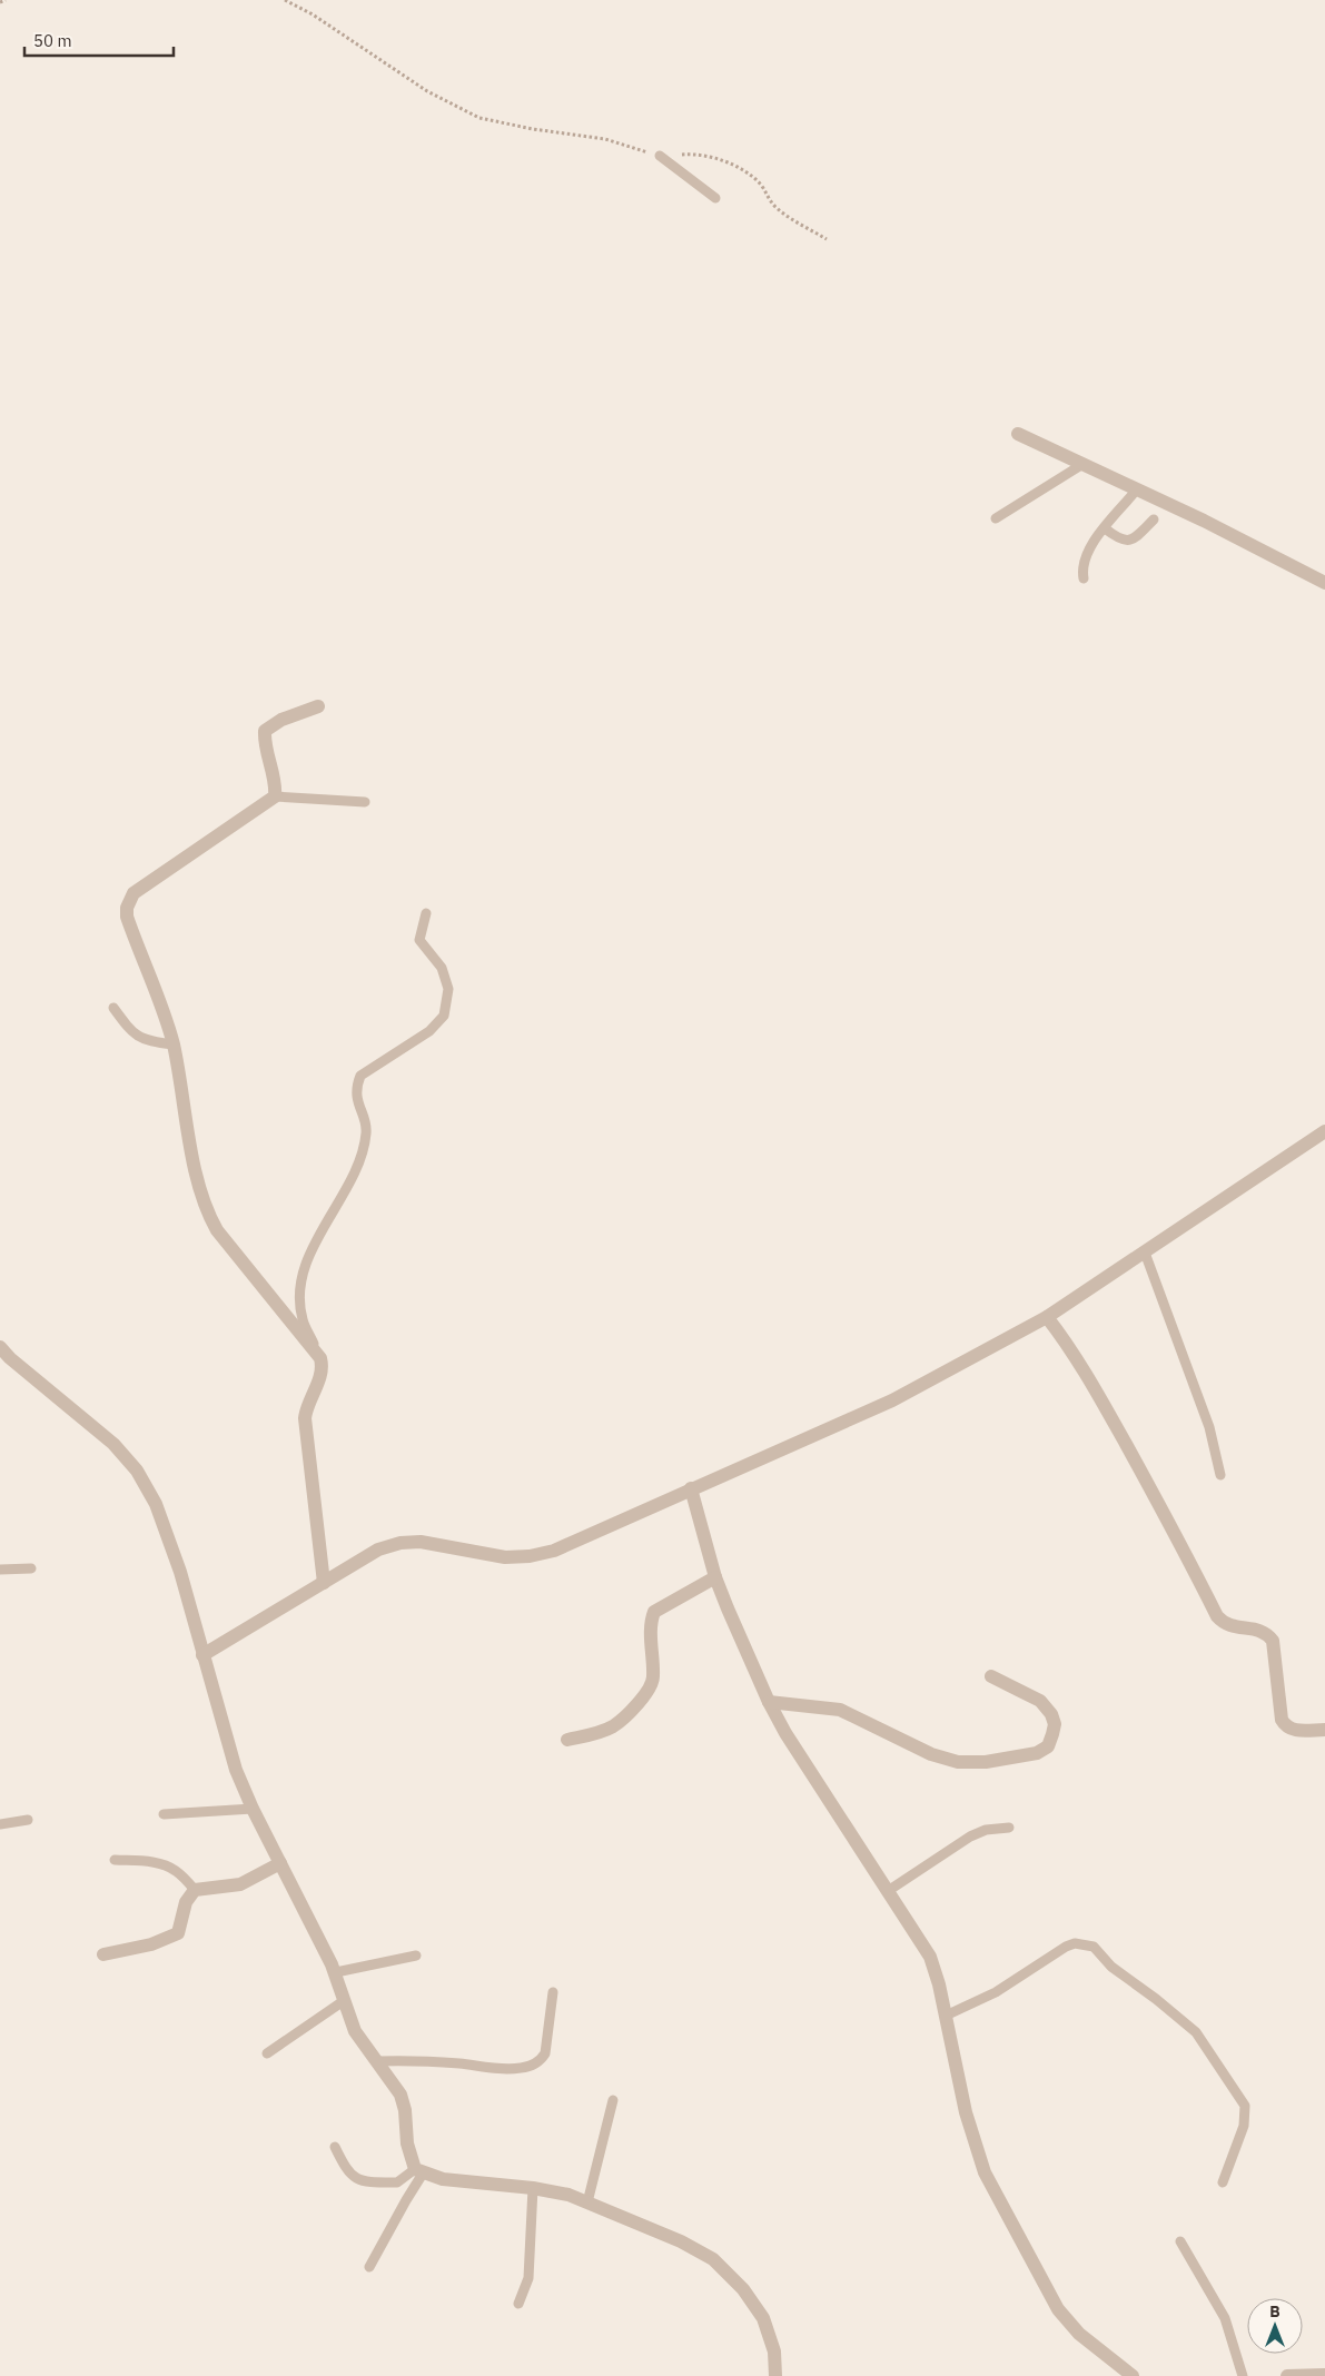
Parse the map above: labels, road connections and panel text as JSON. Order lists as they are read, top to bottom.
{
  "scale_bar": "50 m",
  "north": "top"
}
